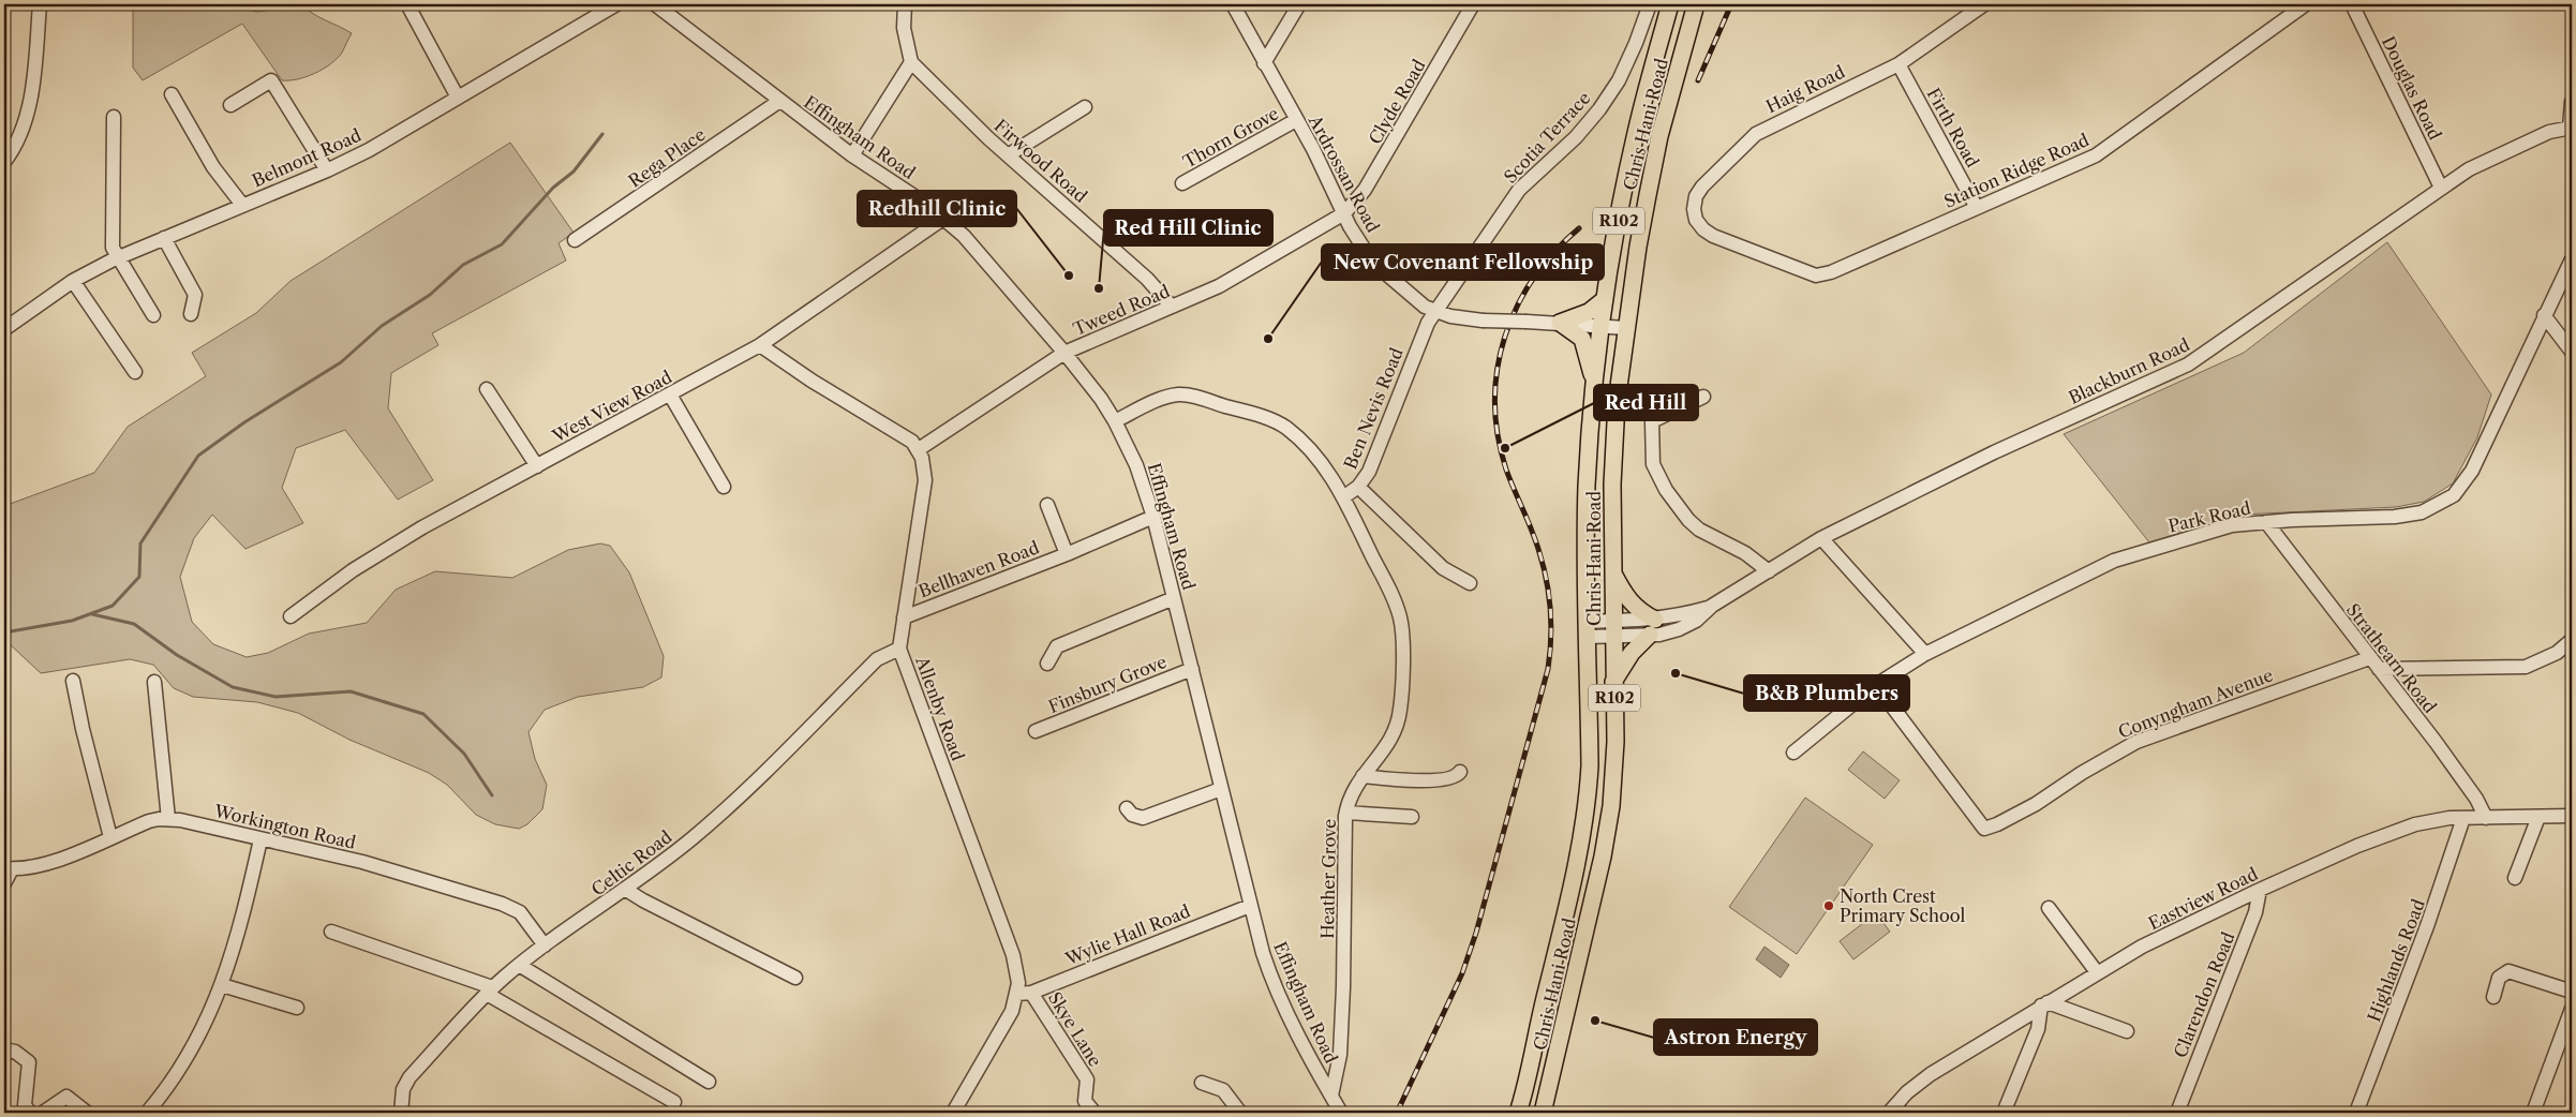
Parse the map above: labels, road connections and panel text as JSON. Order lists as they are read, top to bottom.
{
  "streets": {
    "main road": ["Chris Hani Road", "R102"],
    "street": [
      "Douglas Road",
      "Haig Road",
      "Clyde Road",
      "Firth Road",
      "Effingham Road",
      "Thorn Grove",
      "Scotia Terrace",
      "Belmont Road",
      "Rega Place",
      "Firwood Road",
      "Station Ridge Road",
      "Ardrossan Road",
      "Tweed Road",
      "Blackburn Road",
      "West View Road",
      "Ben Nevis Road",
      "Park Road",
      "Bellhaven Road",
      "Strathearn Road",
      "Finsbury Grove",
      "Conyngham Avenue",
      "Allenby Road",
      "Workington Road",
      "Celtic Road",
      "Heather Grove",
      "Eastview Road",
      "Wylie Hall Road",
      "Highlands Road",
      "Clarendon Road",
      "Skye Lane"
    ]
  },
  "crossings": [
    ["Douglas Road", "Blackburn Road"],
    ["Haig Road", "Firth Road"],
    ["Haig Road", "Station Ridge Road"],
    ["Clyde Road", "Ardrossan Road"],
    ["Clyde Road", "Tweed Road"],
    ["Chris Hani Road", "Ardrossan Road"],
    ["Chris Hani Road", "Blackburn Road"],
    ["Firth Road", "Station Ridge Road"],
    ["Effingham Road", "Rega Place"],
    ["Effingham Road", "Tweed Road"],
    ["Effingham Road", "West View Road"],
    ["Effingham Road", "Ben Nevis Road"],
    ["Effingham Road", "Finsbury Grove"],
    ["Effingham Road", "Heather Grove"],
    ["Effingham Road", "Wylie Hall Road"],
    ["Thorn Grove", "Ardrossan Road"],
    ["Scotia Terrace", "Ardrossan Road"],
    ["Scotia Terrace", "Ben Nevis Road"],
    ["Firwood Road", "Tweed Road"],
    ["Ardrossan Road", "Tweed Road"],
    ["Ardrossan Road", "Ben Nevis Road"],
    ["Tweed Road", "Allenby Road"],
    ["Ben Nevis Road", "Heather Grove"],
    ["Park Road", "Strathearn Road"],
    ["Park Road", "Conyngham Avenue"],
    ["Bellhaven Road", "Allenby Road"],
    ["Strathearn Road", "Conyngham Avenue"],
    ["Strathearn Road", "Eastview Road"],
    ["Allenby Road", "Celtic Road"],
    ["Allenby Road", "Wylie Hall Road"],
    ["Allenby Road", "Skye Lane"],
    ["Workington Road", "Celtic Road"],
    ["Eastview Road", "Highlands Road"],
    ["Eastview Road", "Clarendon Road"],
    ["Wylie Hall Road", "Skye Lane"]
  ],
  "places": [
    "Redhill Clinic",
    "Red Hill Clinic",
    "New Covenant Fellowship",
    "Red Hill",
    "B&B Plumbers",
    "North Crest Primary School",
    "Astron Energy"
  ]
}
